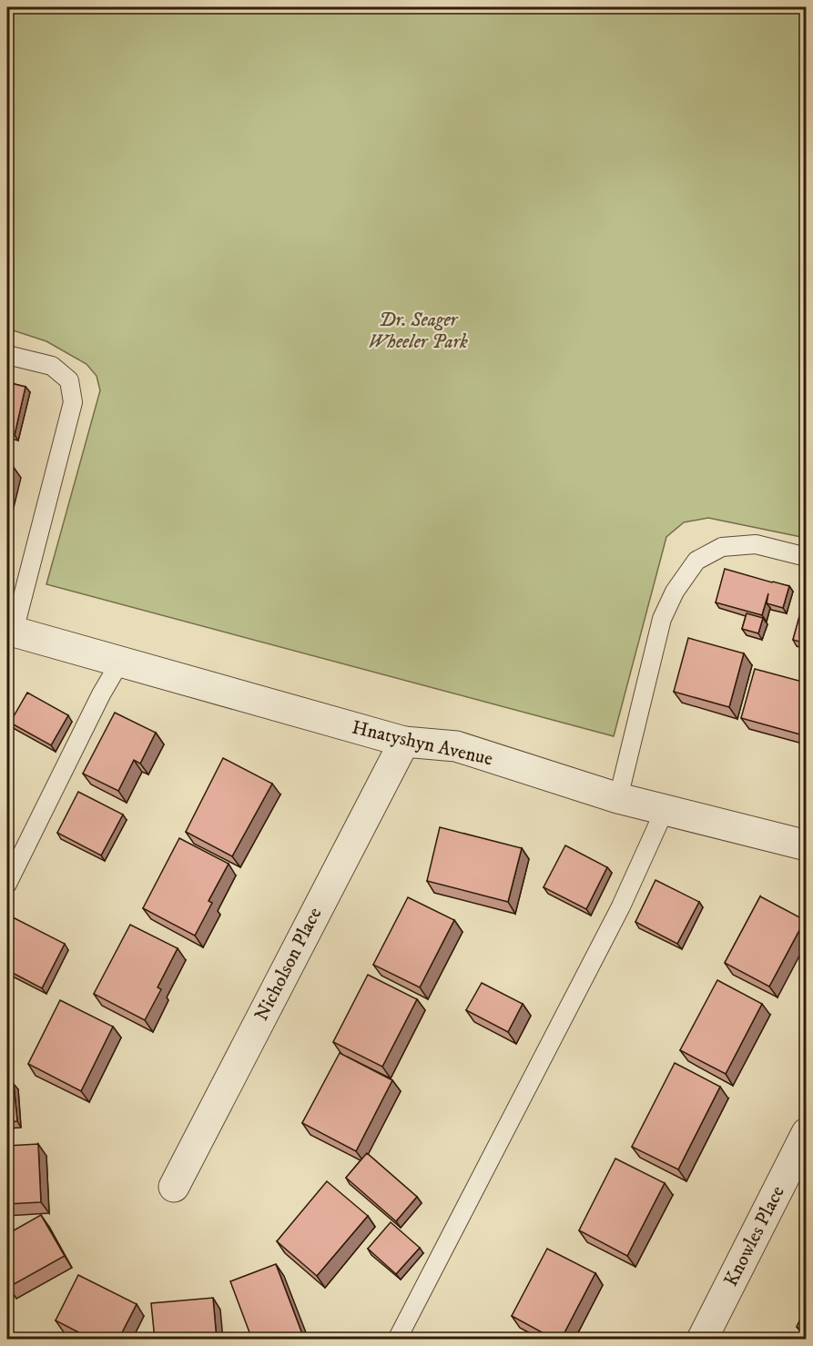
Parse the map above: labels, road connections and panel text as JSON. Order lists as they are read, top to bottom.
{
  "streets": {
    "street": ["Hnatyshyn Avenue", "Nicholson Place", "Knowles Place"]
  },
  "crossings": [
    ["Hnatyshyn Avenue", "Nicholson Place"]
  ],
  "parks": ["Dr. Seager Wheeler Park"]
}
